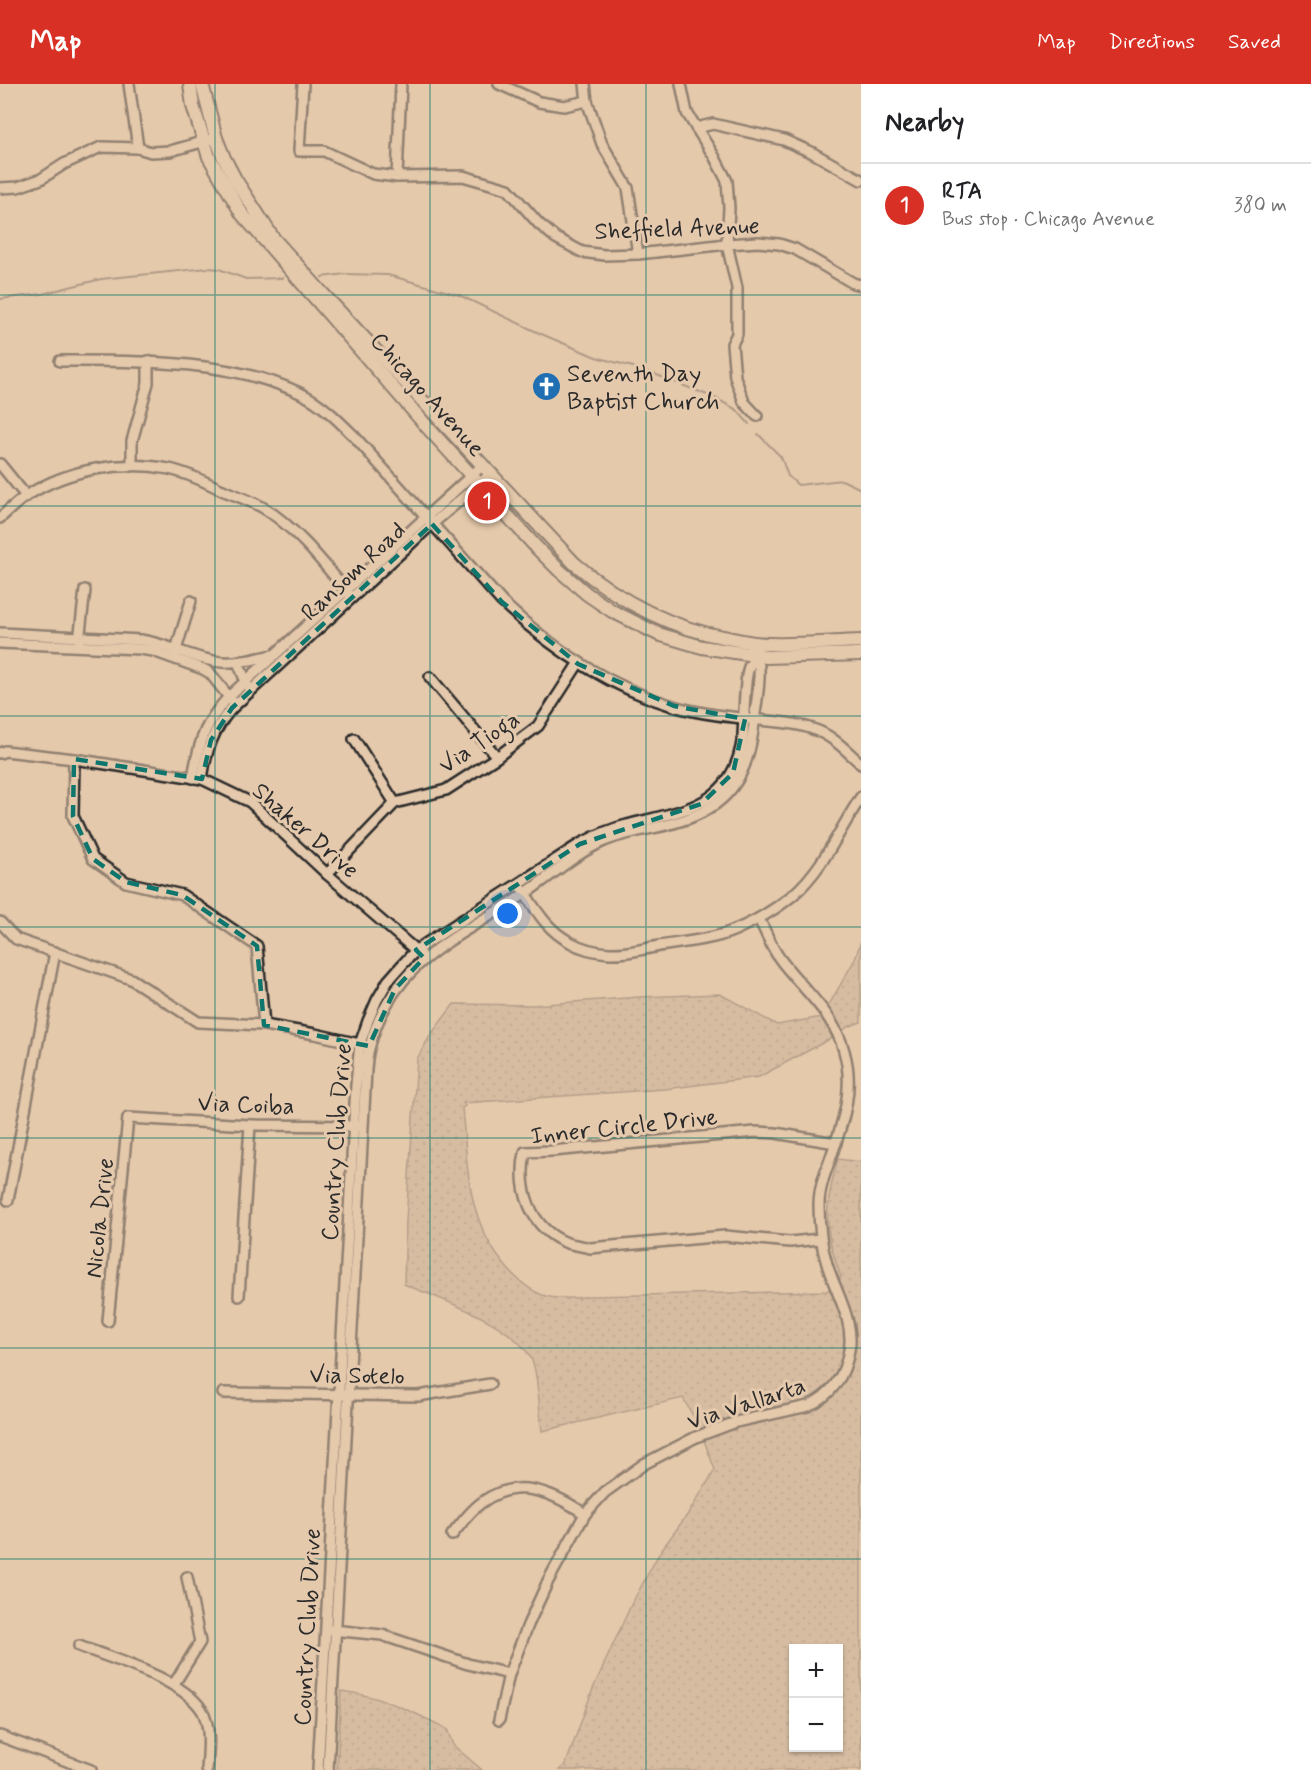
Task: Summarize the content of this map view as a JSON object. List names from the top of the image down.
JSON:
{
  "streets": {
    "main road": ["Chicago Avenue"],
    "street": [
      "Sheffield Avenue",
      "Ransom Road",
      "Via Tioga",
      "Shaker Drive",
      "Via Coiba",
      "Inner Circle Drive",
      "Country Club Drive",
      "Nicola Drive",
      "Via Sotelo",
      "Via Vallarta"
    ]
  },
  "crossings": [
    ["Chicago Avenue", "Ransom Road"],
    ["Chicago Avenue", "Country Club Drive"],
    ["Shaker Drive", "Country Club Drive"],
    ["Via Coiba", "Country Club Drive"],
    ["Via Coiba", "Nicola Drive"],
    ["Inner Circle Drive", "Via Vallarta"],
    ["Country Club Drive", "Via Sotelo"]
  ],
  "places": {
    "church": ["Seventh Day Baptist Church"]
  },
  "page": {
    "header": "Map",
    "nav": ["Map", "Directions", "Saved"],
    "heading": "Nearby",
    "list": [
      {
        "mark": "1",
        "name": "RTA",
        "note": "Bus stop · Chicago Avenue",
        "value": "380 m"
      }
    ],
    "pins": "1",
    "map_buttons": ["+", "−"]
  }
}
